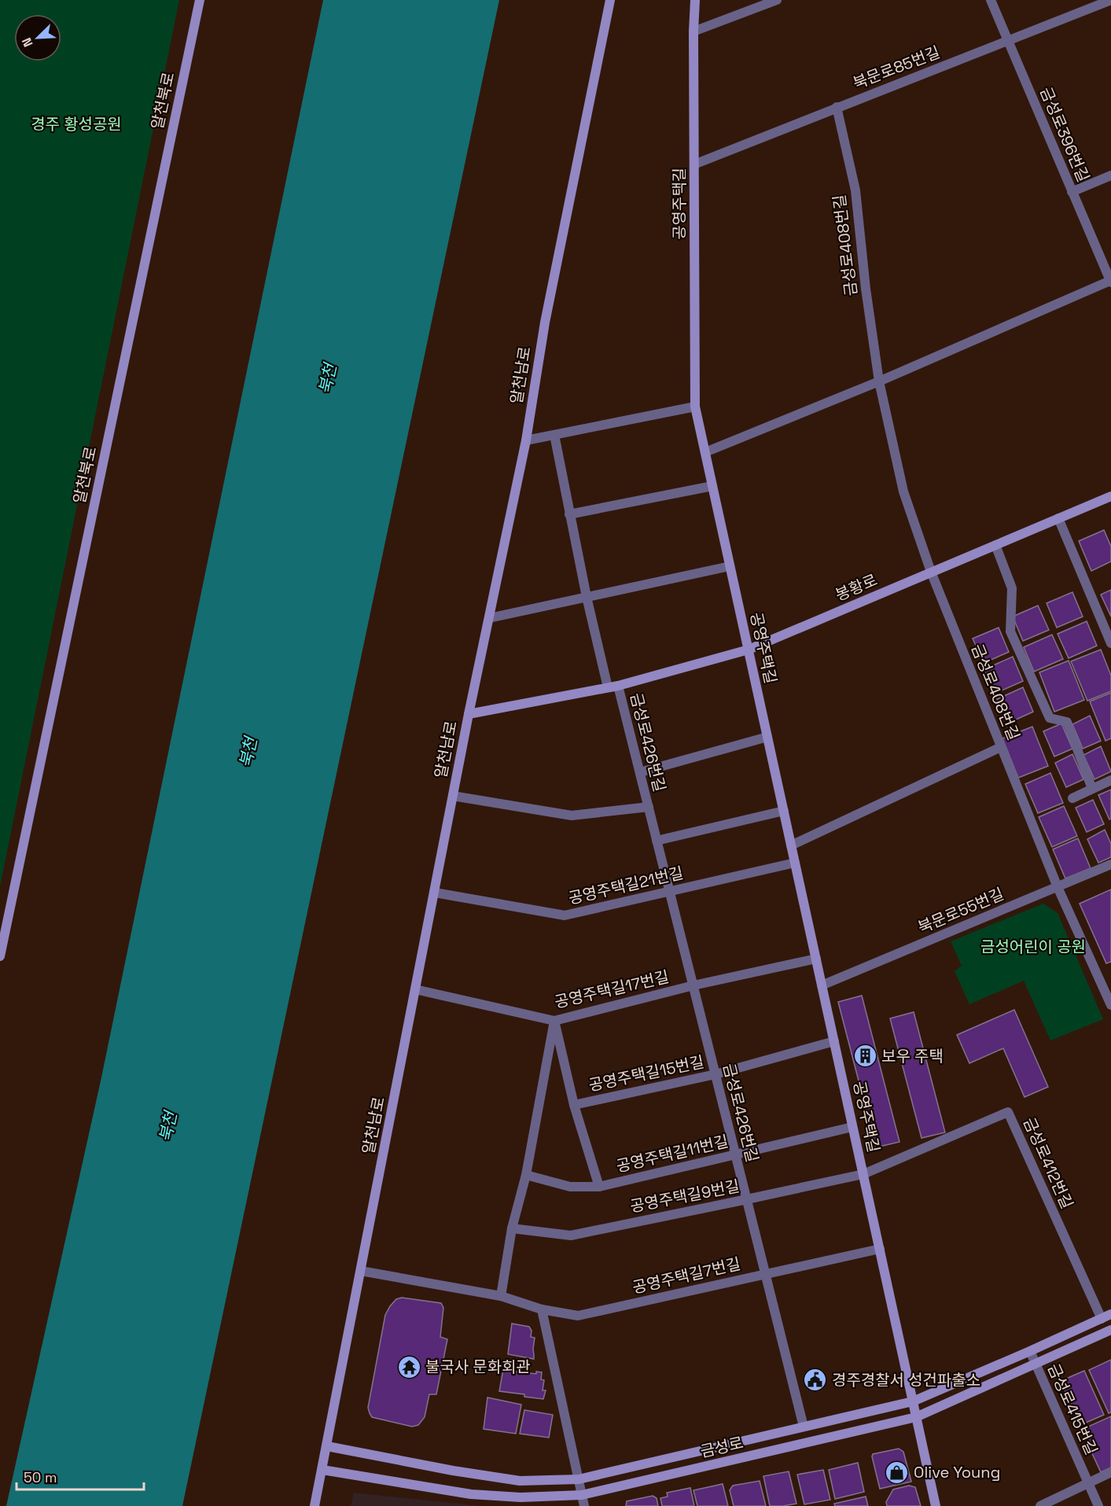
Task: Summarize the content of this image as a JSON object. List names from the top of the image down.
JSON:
{
  "streets": {
    "street": [
      "북문로85번길",
      "알천북로",
      "금성로396번길",
      "공영주택길",
      "금성로408번길",
      "알천남로",
      "봉황로",
      "금성로426번길",
      "공영주택길21번길",
      "북문로55번길",
      "공영주택길17번길",
      "공영주택길15번길",
      "공영주택길11번길",
      "금성로412번길",
      "공영주택길9번길",
      "공영주택길7번길",
      "금성로415번길",
      "금성로"
    ]
  },
  "crossings": [
    ["북문로85번길", "금성로396번길"],
    ["북문로85번길", "공영주택길"],
    ["북문로85번길", "금성로408번길"],
    ["금성로396번길", "금성로408번길"],
    ["공영주택길", "봉황로"],
    ["공영주택길", "공영주택길21번길"],
    ["공영주택길", "북문로55번길"],
    ["공영주택길", "공영주택길17번길"],
    ["공영주택길", "공영주택길15번길"],
    ["공영주택길", "공영주택길11번길"],
    ["공영주택길", "금성로412번길"],
    ["공영주택길", "공영주택길9번길"],
    ["공영주택길", "공영주택길7번길"],
    ["공영주택길", "금성로"],
    ["금성로408번길", "봉황로"],
    ["금성로408번길", "북문로55번길"],
    ["알천남로", "봉황로"],
    ["알천남로", "금성로426번길"],
    ["알천남로", "공영주택길21번길"],
    ["알천남로", "공영주택길17번길"],
    ["알천남로", "공영주택길7번길"],
    ["알천남로", "금성로"],
    ["봉황로", "금성로426번길"],
    ["금성로426번길", "공영주택길21번길"],
    ["금성로426번길", "공영주택길17번길"],
    ["금성로426번길", "공영주택길15번길"],
    ["금성로426번길", "공영주택길11번길"],
    ["금성로426번길", "공영주택길9번길"],
    ["금성로426번길", "공영주택길7번길"],
    ["금성로426번길", "금성로"],
    ["금성로412번길", "공영주택길9번길"],
    ["금성로412번길", "금성로"],
    ["금성로415번길", "금성로"]
  ],
  "water": ["북천"],
  "parks": ["경주 황성공원", "금성어린이 공원"],
  "places": {
    "building": ["보우 주택"],
    "temple": ["불국사 문화회관"],
    "public building": ["경주경찰서 성건파출소"],
    "shop": ["Olive Young"]
  },
  "scale_bar": "50 m",
  "north": "bottom left"
}
